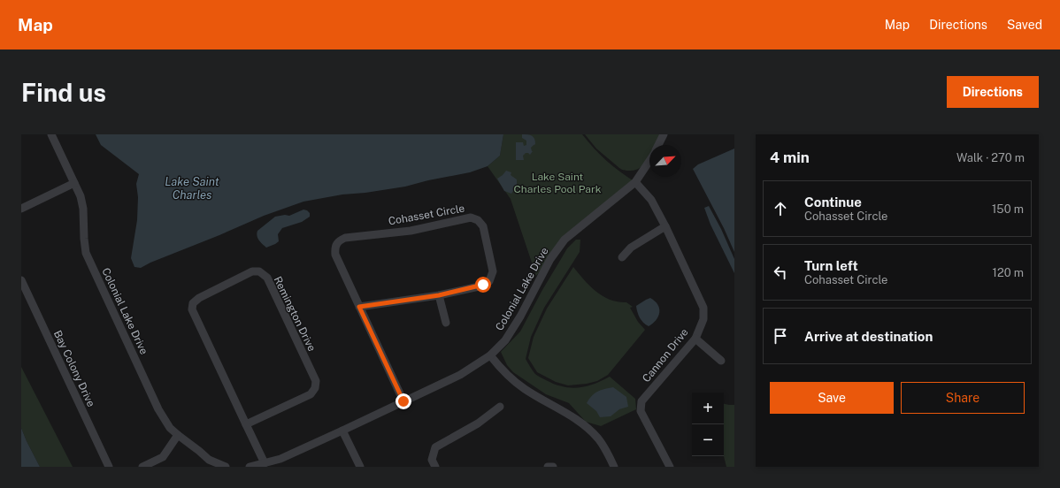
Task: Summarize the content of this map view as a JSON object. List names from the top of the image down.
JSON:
{
  "streets": {
    "street": [
      "Cohasset Circle",
      "Colonial Lake Drive",
      "Remington Drive",
      "Cannon Drive",
      "Bay Colony Drive"
    ]
  },
  "crossings": [
    ["Cohasset Circle", "Colonial Lake Drive"],
    ["Colonial Lake Drive", "Remington Drive"],
    ["Colonial Lake Drive", "Cannon Drive"]
  ],
  "water": ["Lake Saint Charles"],
  "parks": ["Lake Saint Charles Pool Park"],
  "north": "top right",
  "page": {
    "header": "Map",
    "nav": ["Map", "Directions", "Saved"],
    "buttons": [
      "Directions",
      ["Save", "Share"]
    ],
    "title": "Find us",
    "heading": ["4 min", "Walk · 270 m"],
    "list": [
      ["Continue", "Cohasset Circle", "150 m"],
      ["Turn left", "Cohasset Circle", "120 m"],
      "Arrive at destination"
    ],
    "map_buttons": ["+", "−"]
  }
}
